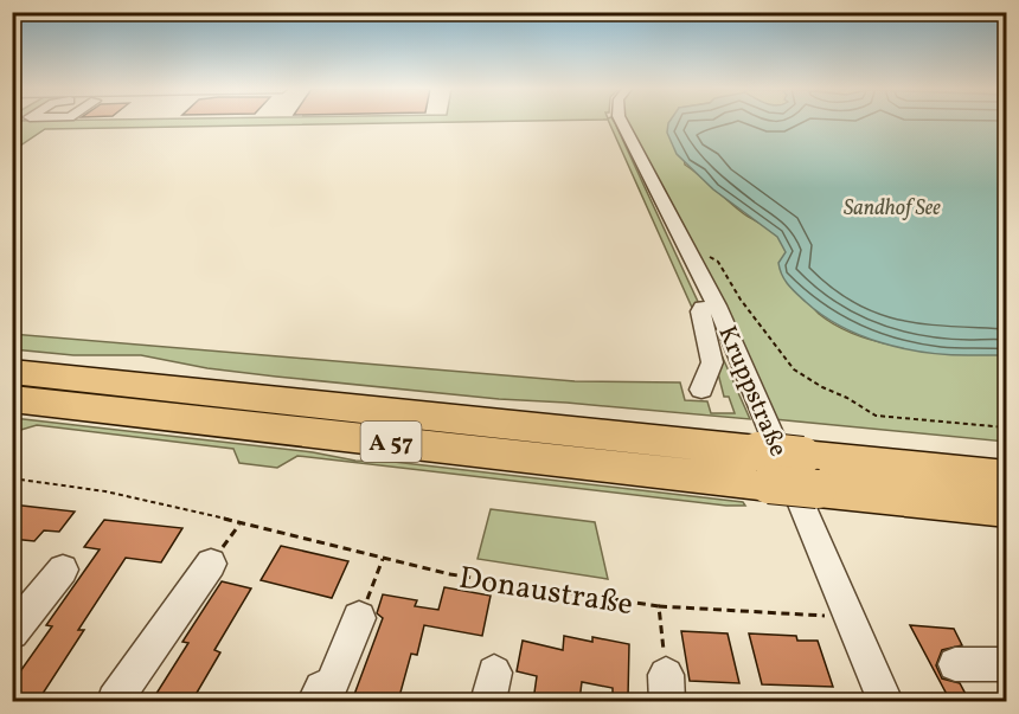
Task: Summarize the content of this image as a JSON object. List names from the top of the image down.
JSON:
{
  "streets": {
    "highway": ["A 57"],
    "street": ["Kruppstraße"],
    "path": ["Donaustraße"]
  },
  "water": ["Sandhof See"]
}
